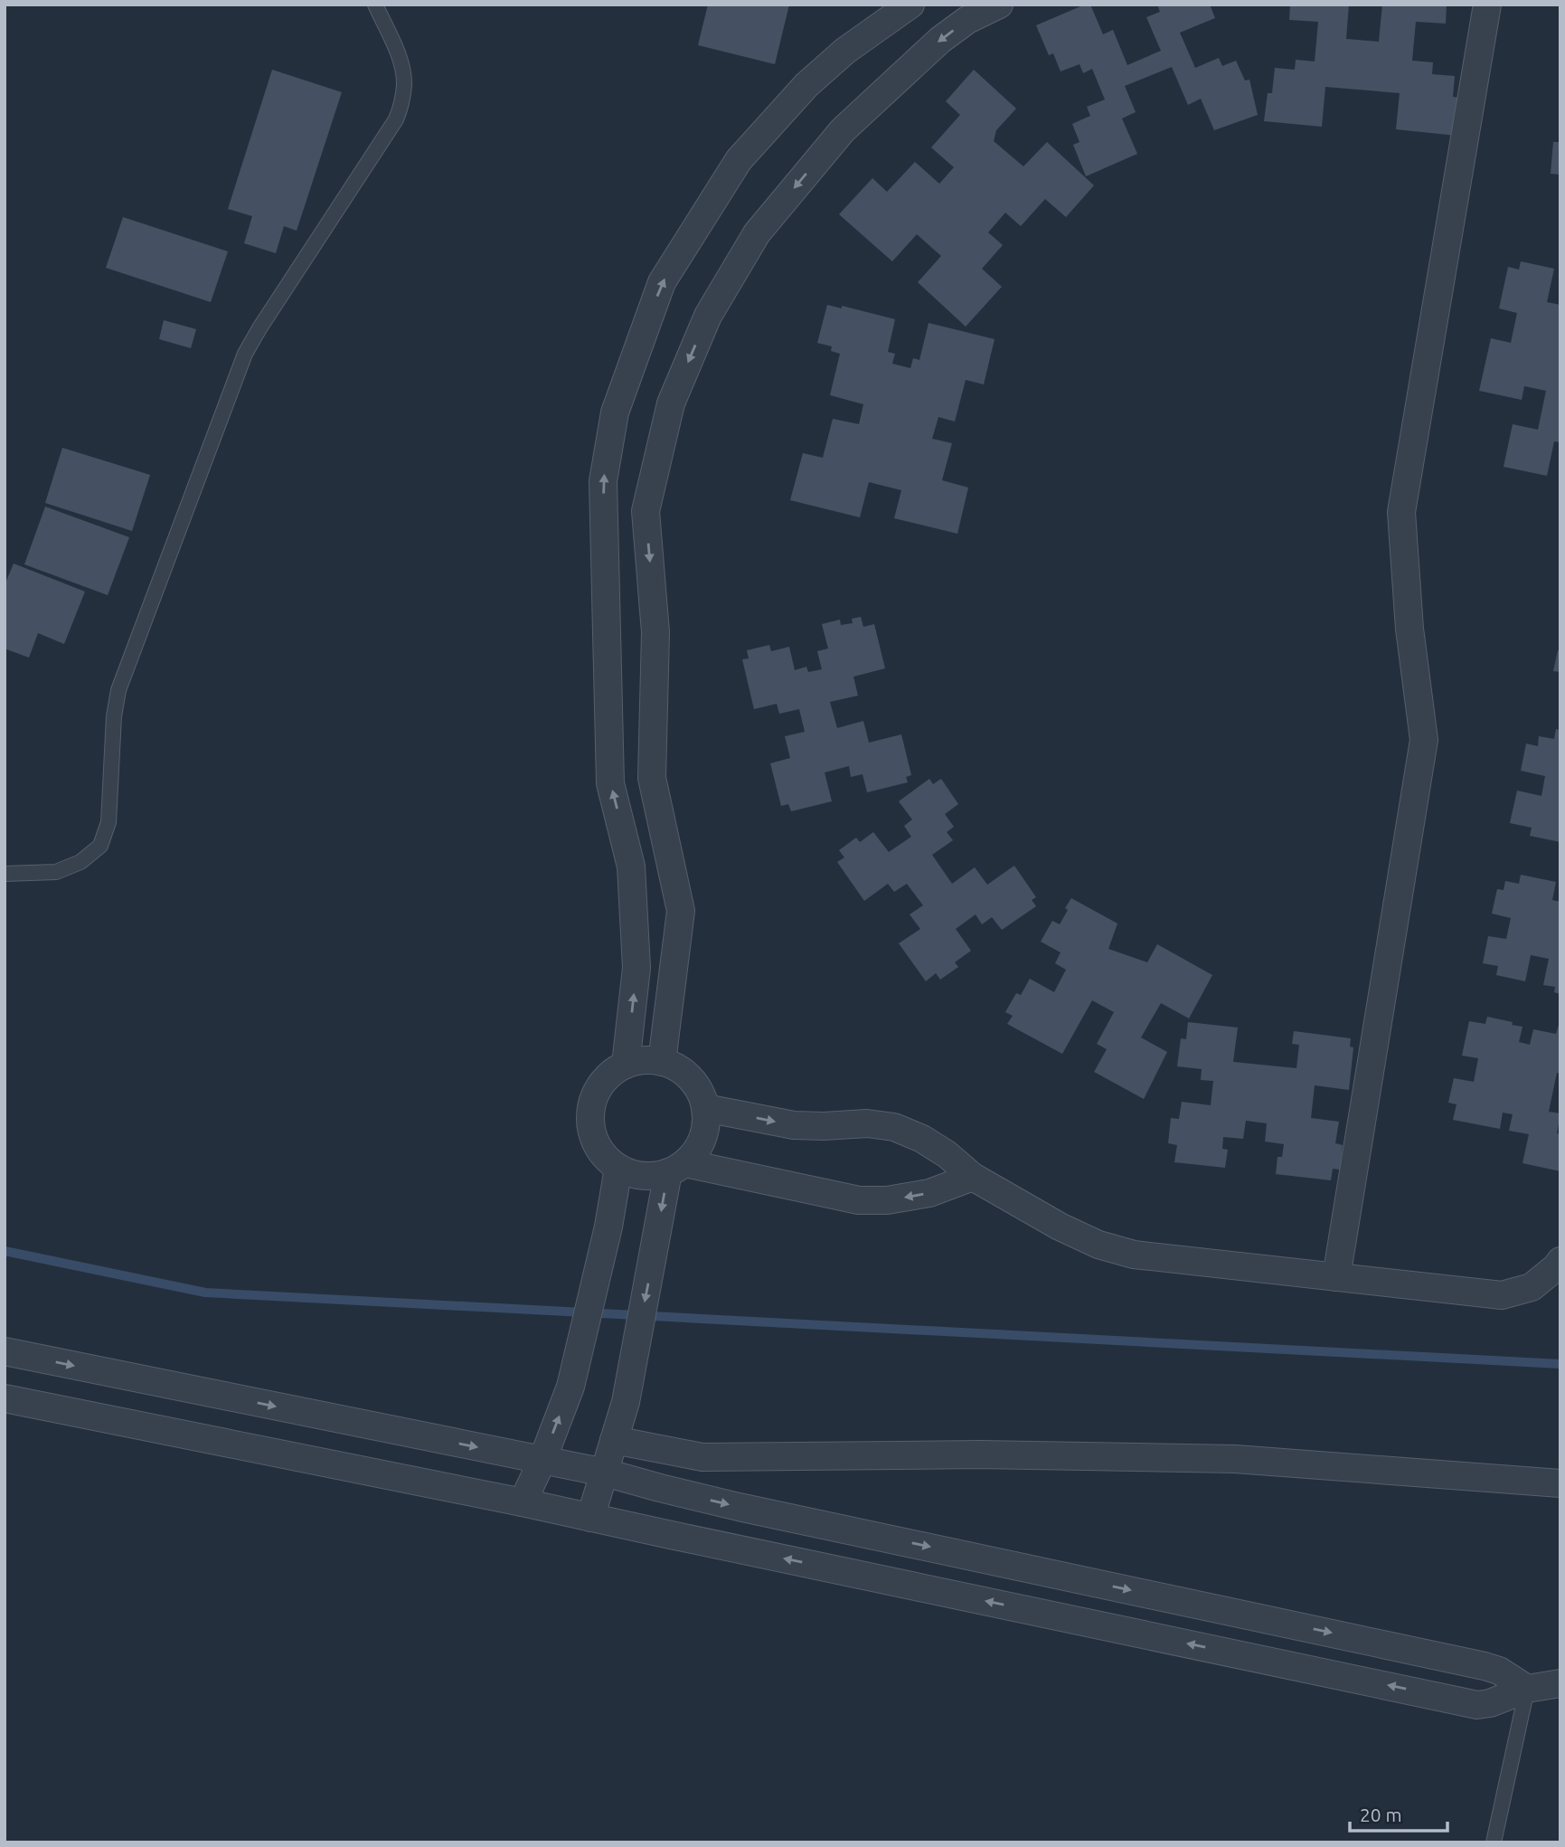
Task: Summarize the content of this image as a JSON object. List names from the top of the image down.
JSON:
{
  "scale_bar": "20 m"
}
